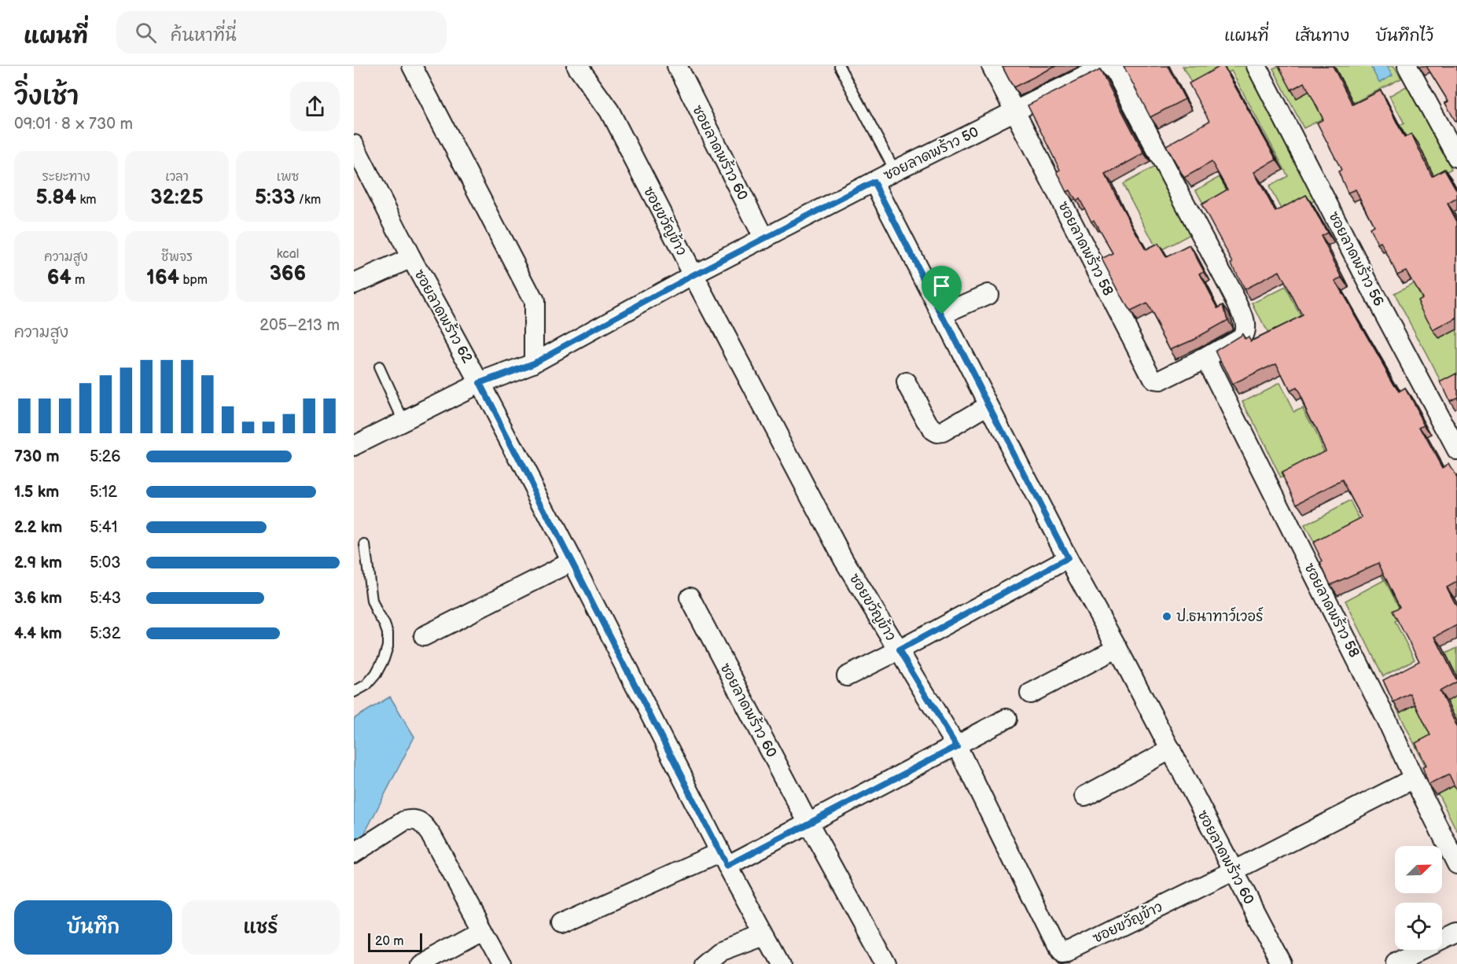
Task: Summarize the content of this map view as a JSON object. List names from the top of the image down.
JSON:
{
  "streets": {
    "street": [
      "ซอยลาดพร้าว 60",
      "ซอยลาดพร้าว 50",
      "ซอยขวัญข้าว",
      "ซอยลาดพร้าว 58",
      "ซอยลาดพร้าว 56",
      "ซอยลาดพร้าว 62"
    ]
  },
  "crossings": [
    ["ซอยลาดพร้าว 60", "ซอยลาดพร้าว 50"],
    ["ซอยลาดพร้าว 60", "ซอยขวัญข้าว"],
    ["ซอยลาดพร้าว 50", "ซอยขวัญข้าว"],
    ["ซอยลาดพร้าว 50", "ซอยลาดพร้าว 58"],
    ["ซอยลาดพร้าว 50", "ซอยลาดพร้าว 62"],
    ["ซอยขวัญข้าว", "ซอยลาดพร้าว 58"]
  ],
  "places": ["ป.ธนาทาว์เวอร์"],
  "scale_bar": "20 m",
  "north": "top right",
  "page": {
    "header": "แผนที่",
    "search": "ค้นหาที่นี่",
    "nav": ["แผนที่", "เส้นทาง", "บันทึกไว้"],
    "heading": ["วิ่งเช้า", "09:01 · 8 × 730 m"],
    "stats": [
      ["ระยะทาง", "5.84 km"],
      ["เวลา", "32:25"],
      ["เพซ", "5:33 /km"],
      ["ความสูง", "64 m"],
      ["ชีพจร", "164 bpm"],
      ["kcal", "366"]
    ],
    "chart": ["ความสูง", "205–213 m"],
    "list": [
      {
        "name": "730 m",
        "note": "5:26"
      },
      {
        "name": "1.5 km",
        "note": "5:12"
      },
      {
        "name": "2.2 km",
        "note": "5:41"
      },
      {
        "name": "2.9 km",
        "note": "5:03"
      },
      {
        "name": "3.6 km",
        "note": "5:43"
      },
      {
        "name": "4.4 km",
        "note": "5:32"
      }
    ],
    "buttons": ["บันทึก", "แชร์"],
    "scale": "20 m"
  }
}
